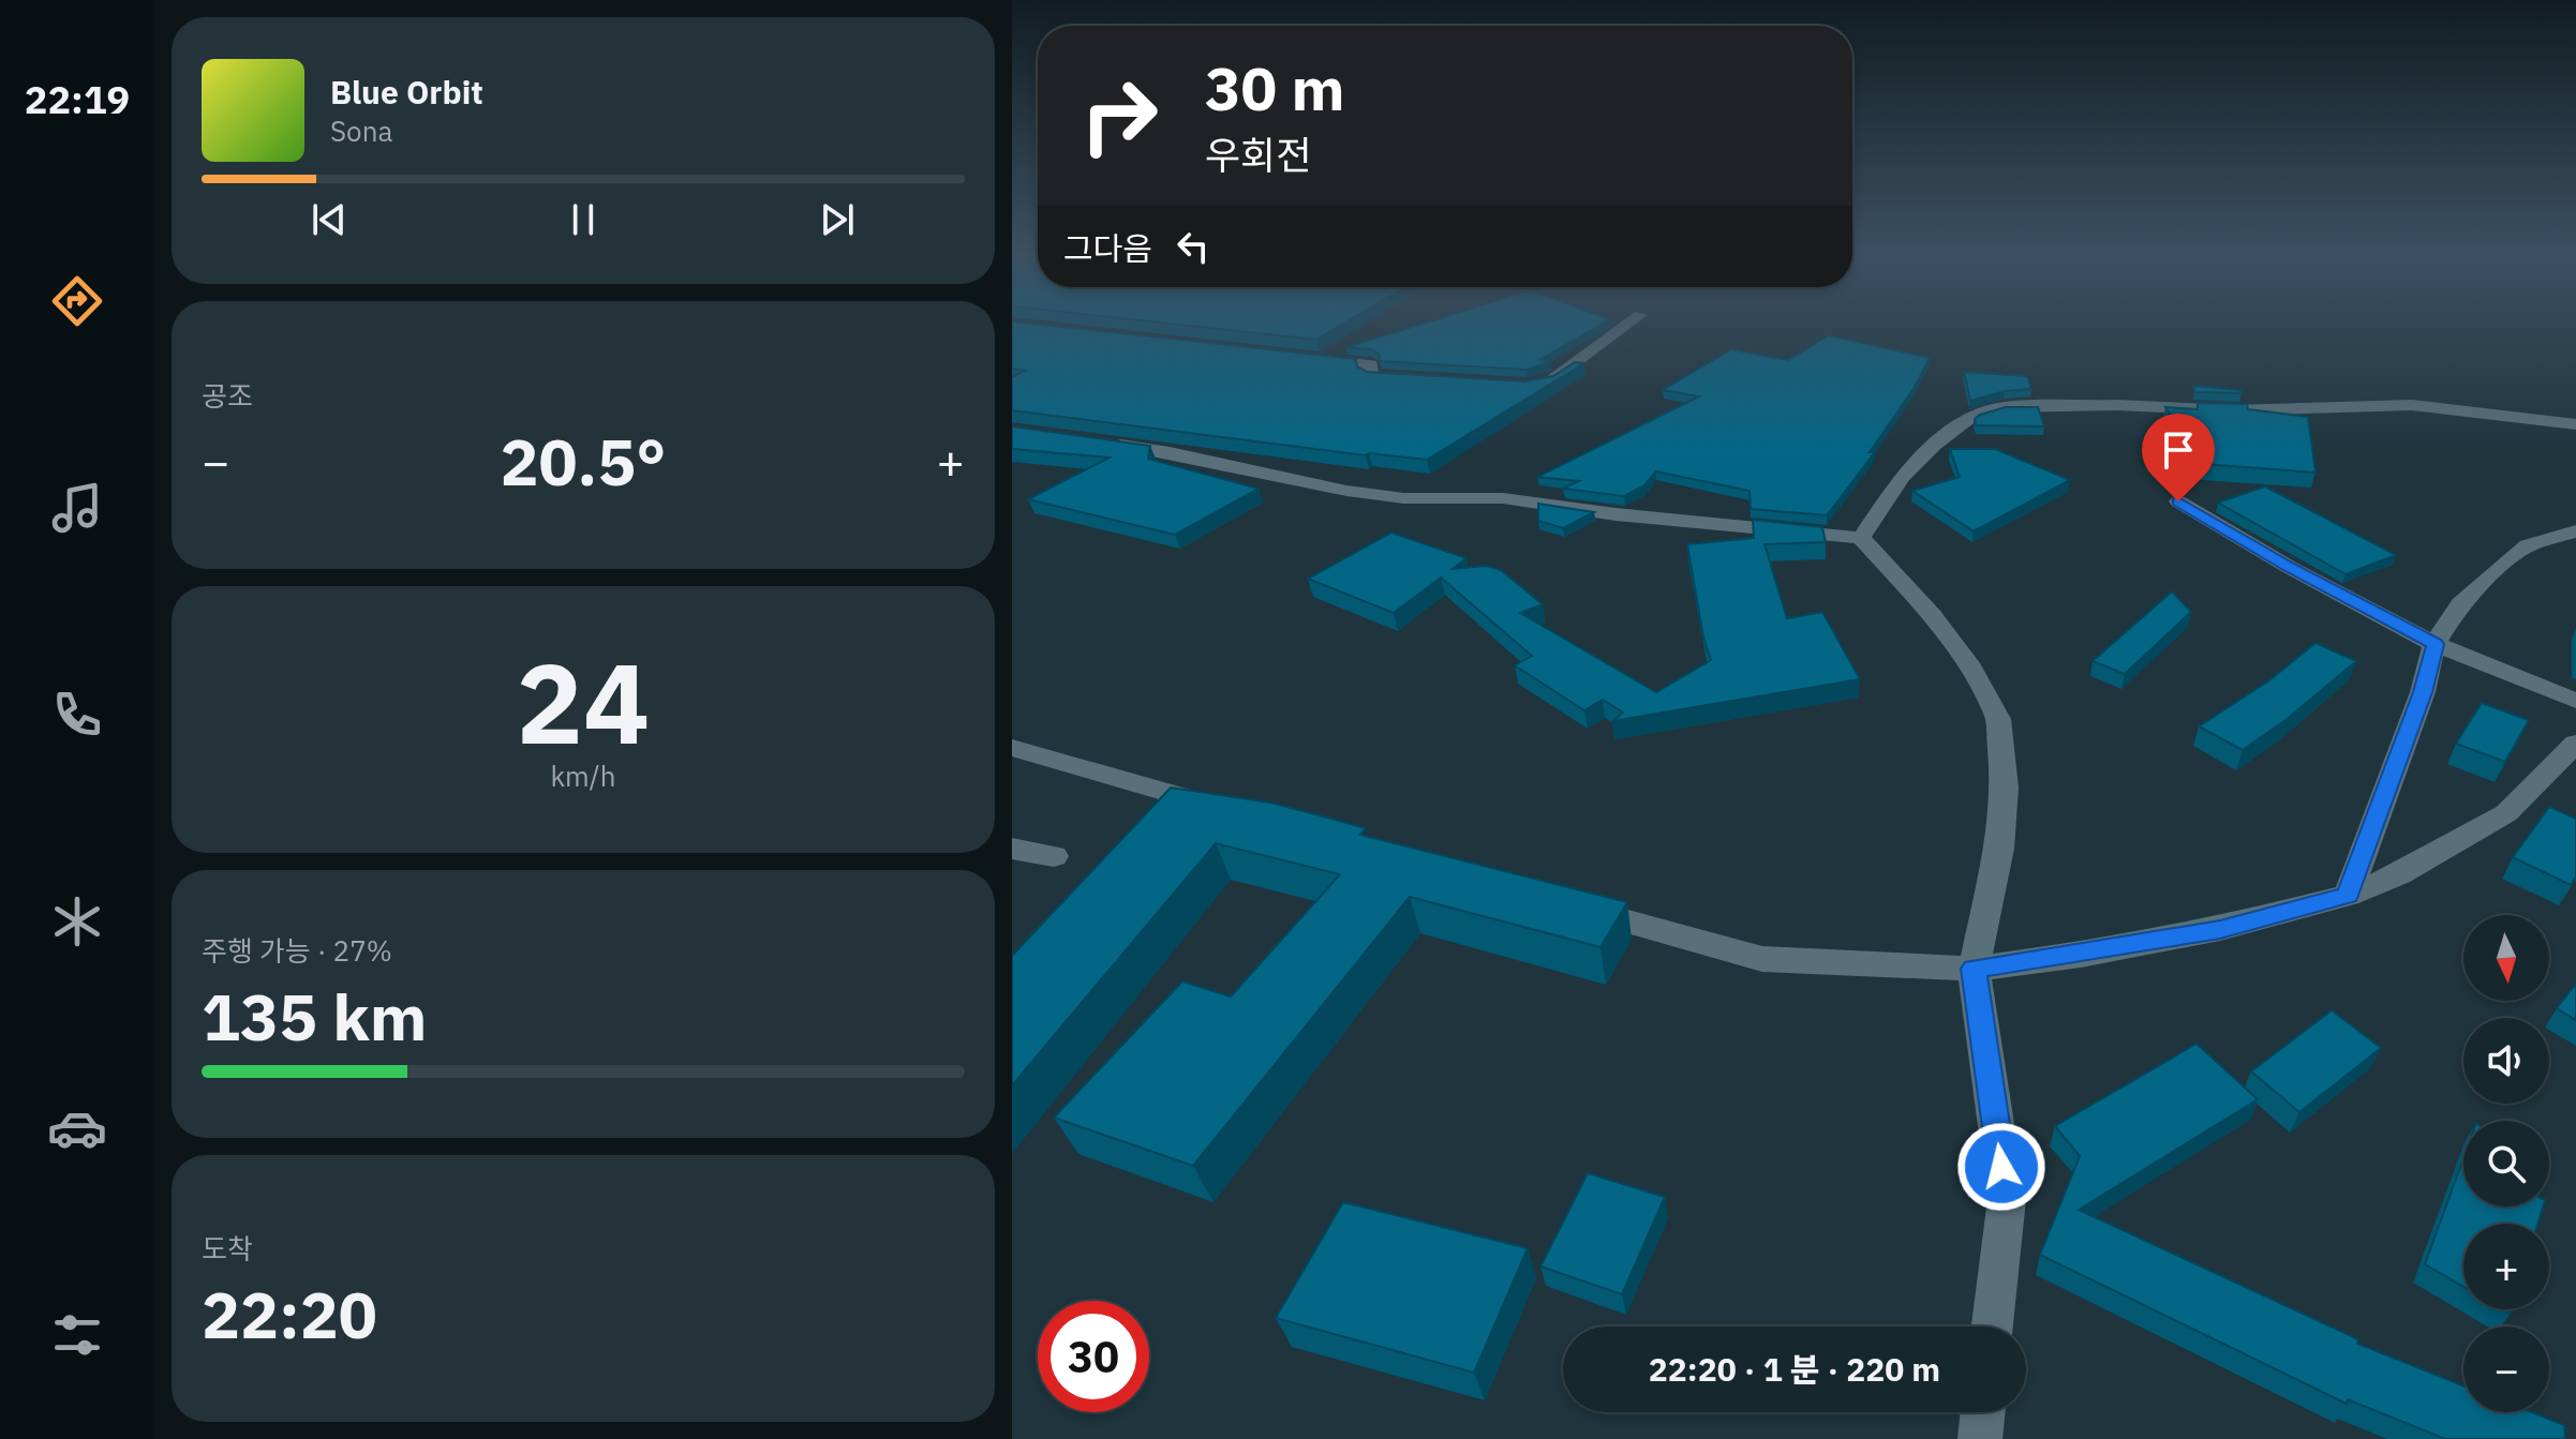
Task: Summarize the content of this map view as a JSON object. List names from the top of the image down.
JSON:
{
  "north": "bottom",
  "page": {
    "tabs": "22:19",
    "turn": ["30 m", "우회전"],
    "song": ["Blue Orbit", "Sona"],
    "then": "그다음",
    "tile": [
      "공조",
      ["24", "km/h"],
      ["주행 가능 · 27%", "135 km"],
      ["도착", "22:20"]
    ],
    "heat": ["−", "20.5°", "+"],
    "map_buttons": ["+", "−"],
    "limit": "30",
    "trip": "22:20 · 1 분 · 220 m"
  }
}
